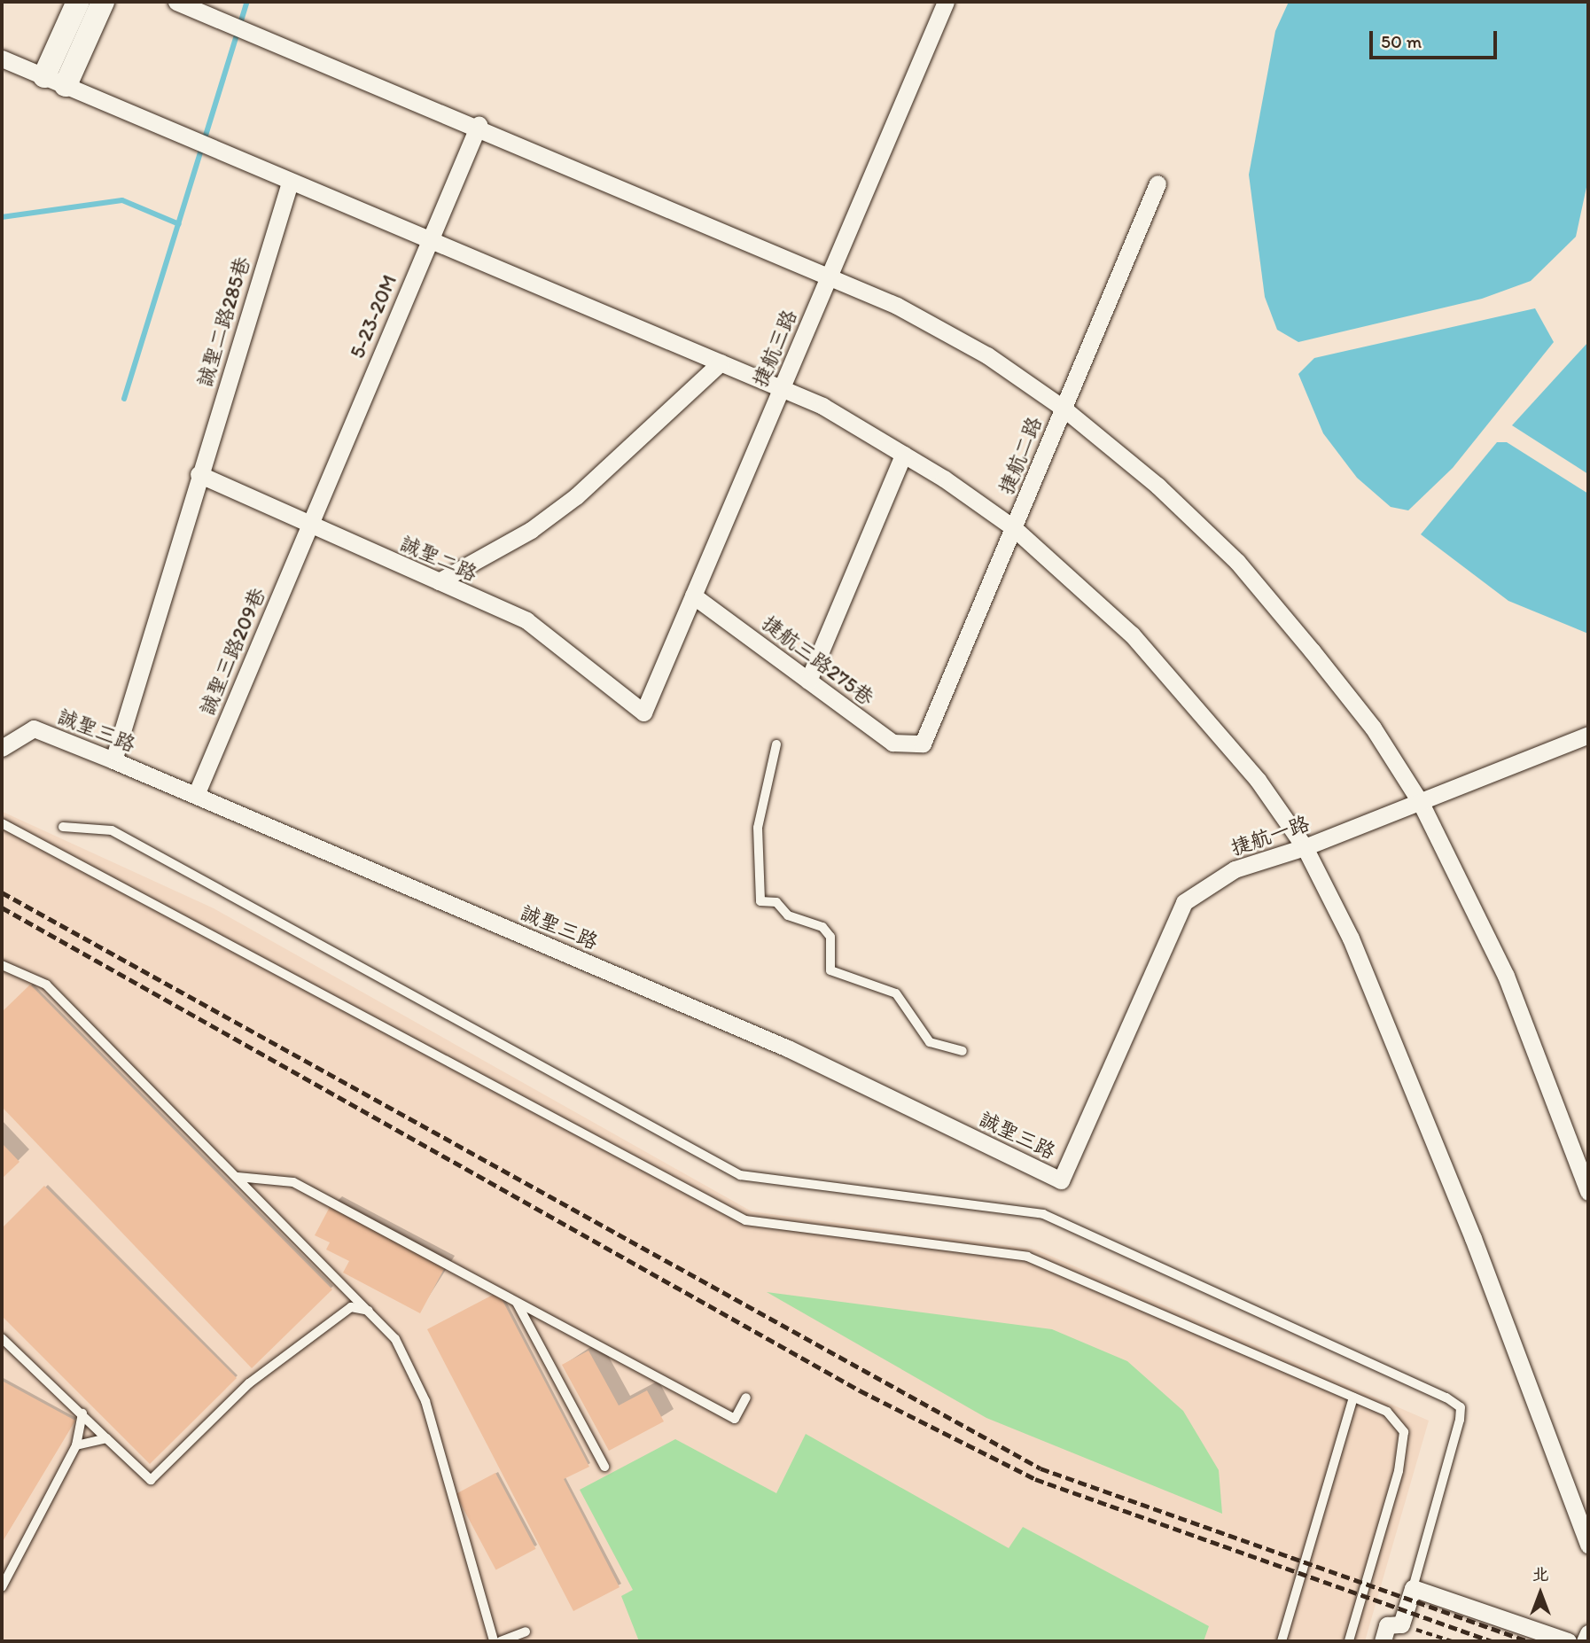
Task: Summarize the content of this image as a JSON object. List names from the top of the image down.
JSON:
{
  "streets": {
    "street": [
      "5-23-20M",
      "誠聖二路285巷",
      "捷航三路",
      "捷航二路",
      "誠聖二路",
      "誠聖三路209巷",
      "捷航三路275巷",
      "誠聖三路",
      "捷航一路"
    ]
  },
  "crossings": [
    ["5-23-20M", "誠聖二路"],
    ["5-23-20M", "誠聖三路209巷"],
    ["誠聖二路285巷", "誠聖二路"],
    ["誠聖二路285巷", "誠聖三路"],
    ["捷航三路", "誠聖二路"],
    ["捷航三路", "捷航三路275巷"],
    ["捷航二路", "捷航三路275巷"],
    ["誠聖二路", "誠聖三路209巷"],
    ["誠聖三路209巷", "誠聖三路"],
    ["誠聖三路", "捷航一路"]
  ],
  "scale_bar": "50 m",
  "north": "top"
}
